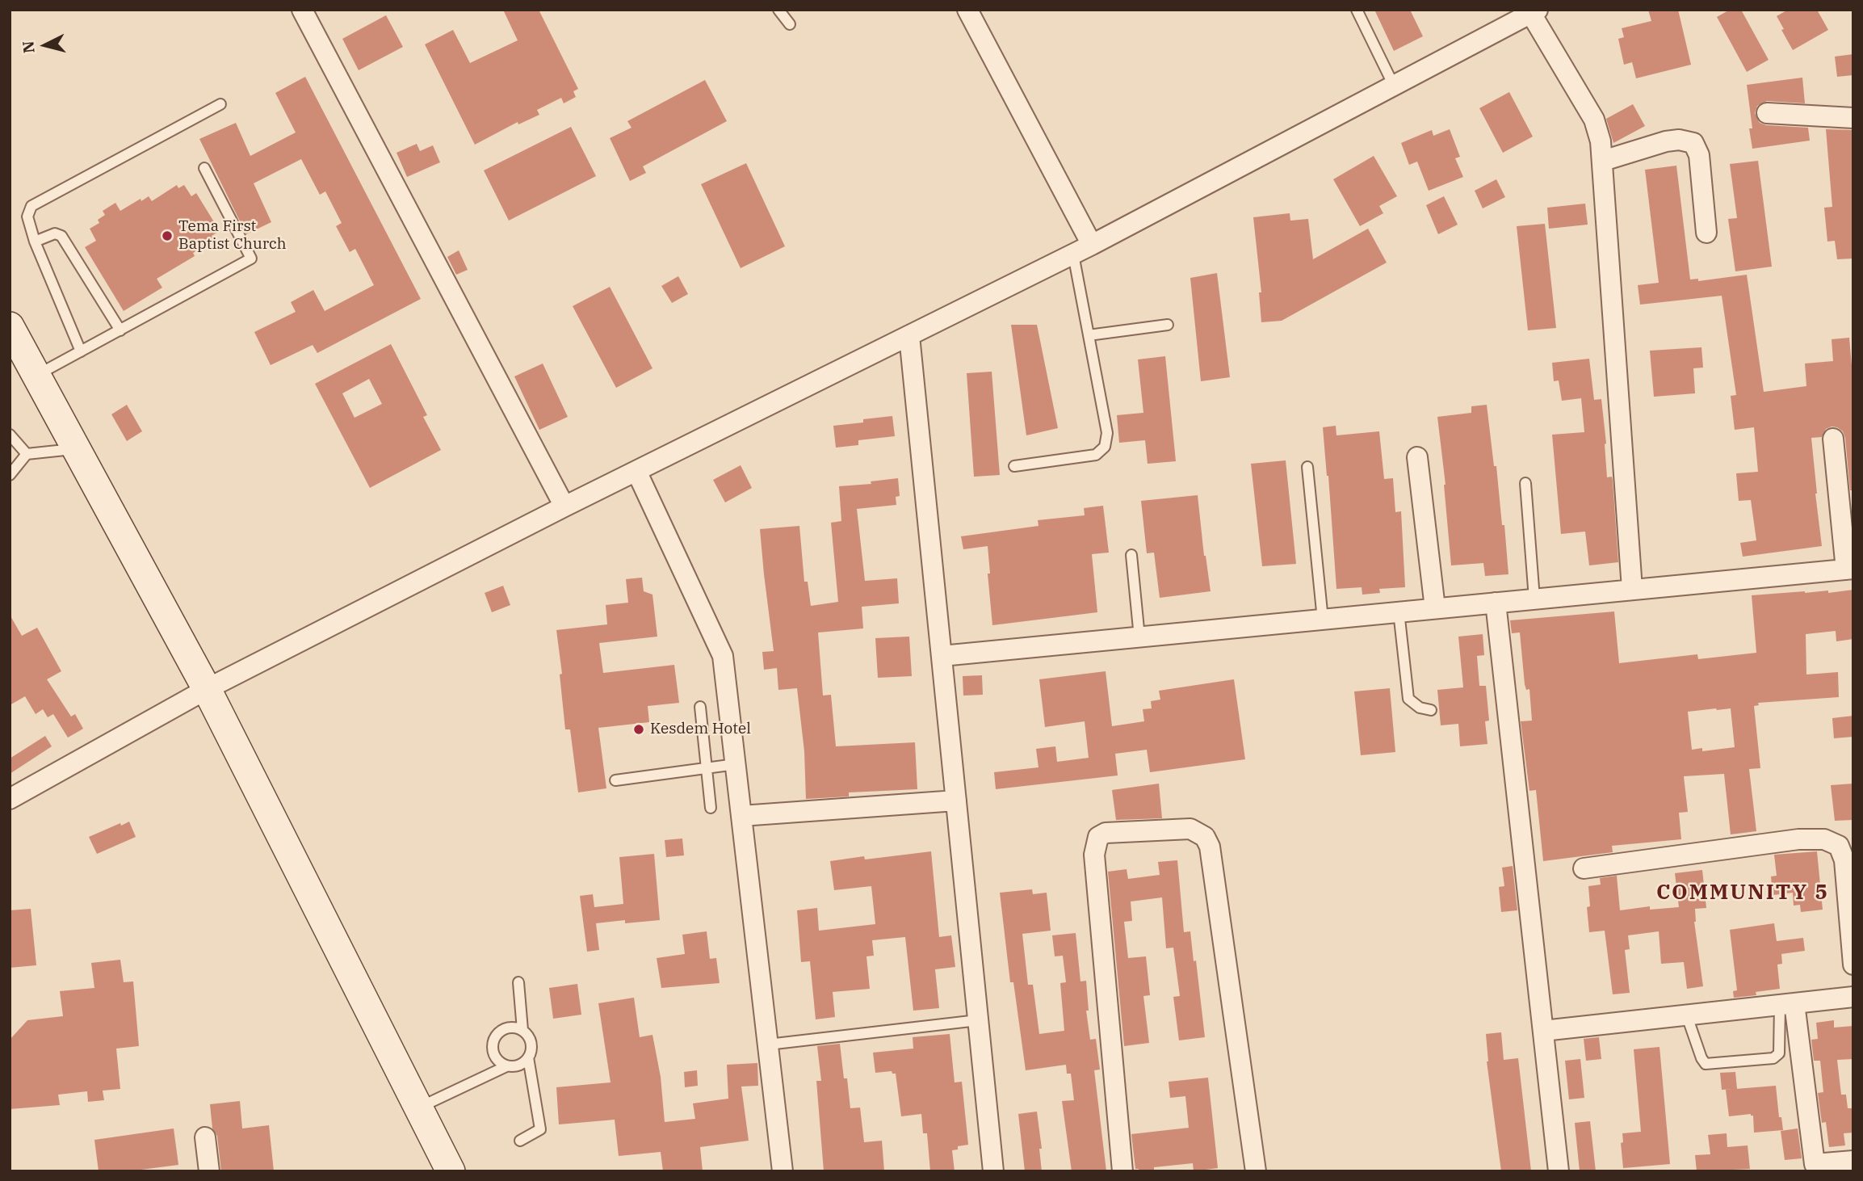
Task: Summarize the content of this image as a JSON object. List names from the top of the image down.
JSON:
{
  "districts": ["COMMUNITY 5"],
  "places": ["Tema First Baptist Church", "Kesdem Hotel"],
  "north": "left"
}
